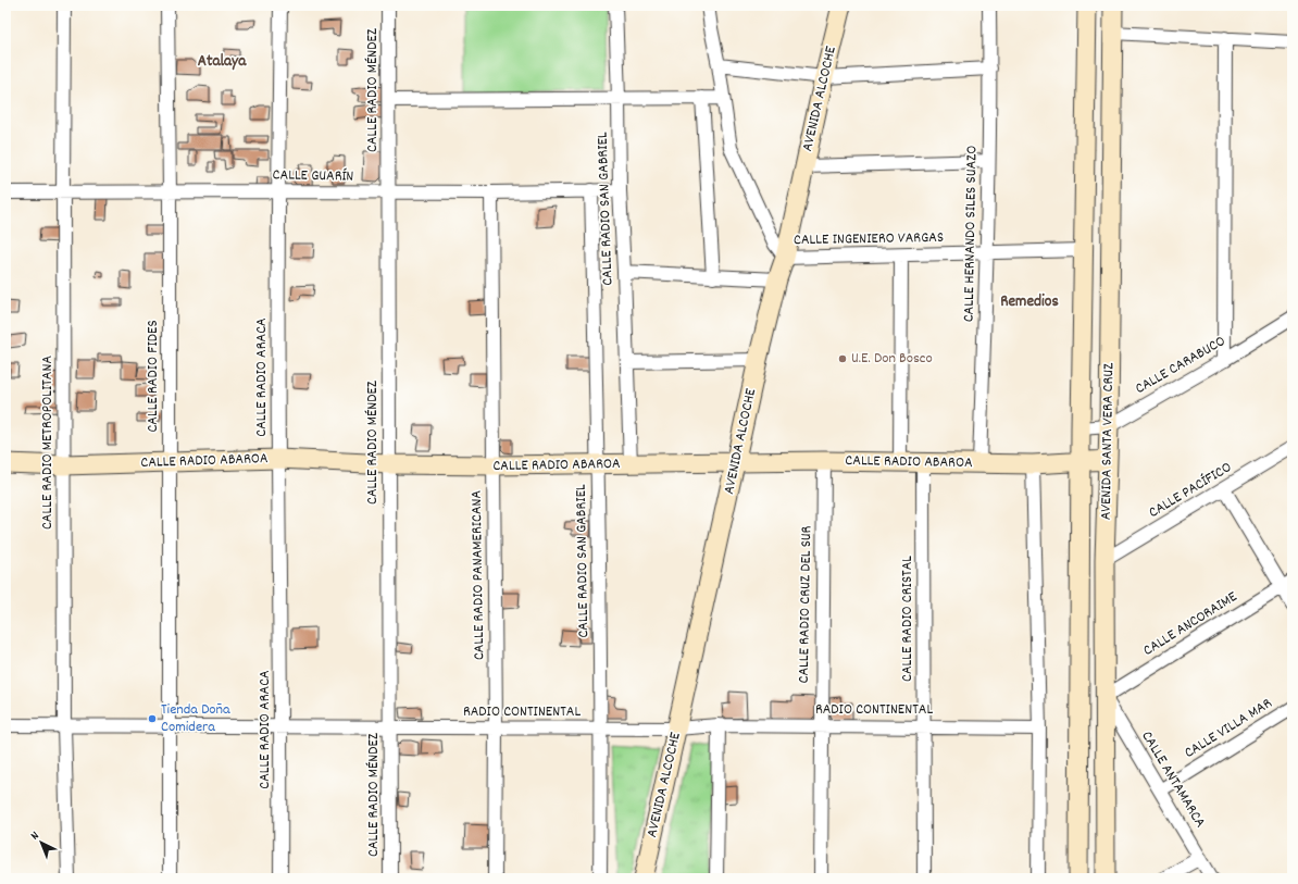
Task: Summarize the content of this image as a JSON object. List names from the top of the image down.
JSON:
{
  "streets": {
    "street": [
      "CALLE RADIO MÉNDEZ",
      "AVENIDA ALCOCHE",
      "CALLE GUARÍN",
      "CALLE RADIO SAN GABRIEL",
      "CALLE HERNANDO SILES SUAZO",
      "CALLE INGENIERO VARGAS",
      "CALLE CARABUCO",
      "CALLE RADIO FIDES",
      "CALLE RADIO ARACA",
      "AVENIDA SANTA VERA CRUZ",
      "CALLE RADIO METROPOLITANA",
      "CALLE RADIO ABAROA",
      "CALLE PACÍFICO",
      "CALLE RADIO PANAMERICANA",
      "CALLE RADIO CRUZ DEL SUR",
      "CALLE RADIO CRISTAL",
      "CALLE ANCORAIME",
      "RADIO CONTINENTAL",
      "CALLE VILLA MAR",
      "CALLE ANTAMARCA"
    ]
  },
  "crossings": [
    ["CALLE RADIO MÉNDEZ", "CALLE GUARÍN"],
    ["CALLE RADIO MÉNDEZ", "CALLE RADIO ABAROA"],
    ["CALLE RADIO MÉNDEZ", "RADIO CONTINENTAL"],
    ["AVENIDA ALCOCHE", "CALLE INGENIERO VARGAS"],
    ["AVENIDA ALCOCHE", "CALLE RADIO ABAROA"],
    ["AVENIDA ALCOCHE", "RADIO CONTINENTAL"],
    ["CALLE GUARÍN", "CALLE RADIO SAN GABRIEL"],
    ["CALLE GUARÍN", "CALLE RADIO FIDES"],
    ["CALLE GUARÍN", "CALLE RADIO ARACA"],
    ["CALLE GUARÍN", "CALLE RADIO METROPOLITANA"],
    ["CALLE GUARÍN", "CALLE RADIO PANAMERICANA"],
    ["CALLE RADIO SAN GABRIEL", "CALLE RADIO ABAROA"],
    ["CALLE RADIO SAN GABRIEL", "RADIO CONTINENTAL"],
    ["CALLE HERNANDO SILES SUAZO", "CALLE INGENIERO VARGAS"],
    ["CALLE HERNANDO SILES SUAZO", "CALLE RADIO ABAROA"],
    ["CALLE INGENIERO VARGAS", "AVENIDA SANTA VERA CRUZ"],
    ["CALLE CARABUCO", "AVENIDA SANTA VERA CRUZ"],
    ["CALLE RADIO FIDES", "CALLE RADIO ABAROA"],
    ["CALLE RADIO FIDES", "RADIO CONTINENTAL"],
    ["CALLE RADIO ARACA", "CALLE RADIO ABAROA"],
    ["CALLE RADIO ARACA", "RADIO CONTINENTAL"],
    ["AVENIDA SANTA VERA CRUZ", "CALLE RADIO ABAROA"],
    ["AVENIDA SANTA VERA CRUZ", "CALLE PACÍFICO"],
    ["AVENIDA SANTA VERA CRUZ", "CALLE ANCORAIME"],
    ["AVENIDA SANTA VERA CRUZ", "CALLE ANTAMARCA"],
    ["CALLE RADIO METROPOLITANA", "CALLE RADIO ABAROA"],
    ["CALLE RADIO METROPOLITANA", "RADIO CONTINENTAL"],
    ["CALLE RADIO ABAROA", "CALLE RADIO PANAMERICANA"],
    ["CALLE RADIO ABAROA", "CALLE RADIO CRUZ DEL SUR"],
    ["CALLE RADIO ABAROA", "CALLE RADIO CRISTAL"],
    ["CALLE RADIO PANAMERICANA", "RADIO CONTINENTAL"],
    ["CALLE RADIO CRUZ DEL SUR", "RADIO CONTINENTAL"],
    ["CALLE RADIO CRISTAL", "RADIO CONTINENTAL"],
    ["CALLE ANCORAIME", "CALLE ANTAMARCA"],
    ["CALLE VILLA MAR", "CALLE ANTAMARCA"]
  ],
  "districts": ["Atalaya", "Remedios"],
  "places": ["U.E. Don Bosco", "Tienda Doña Comidera"],
  "north": "top left"
}
